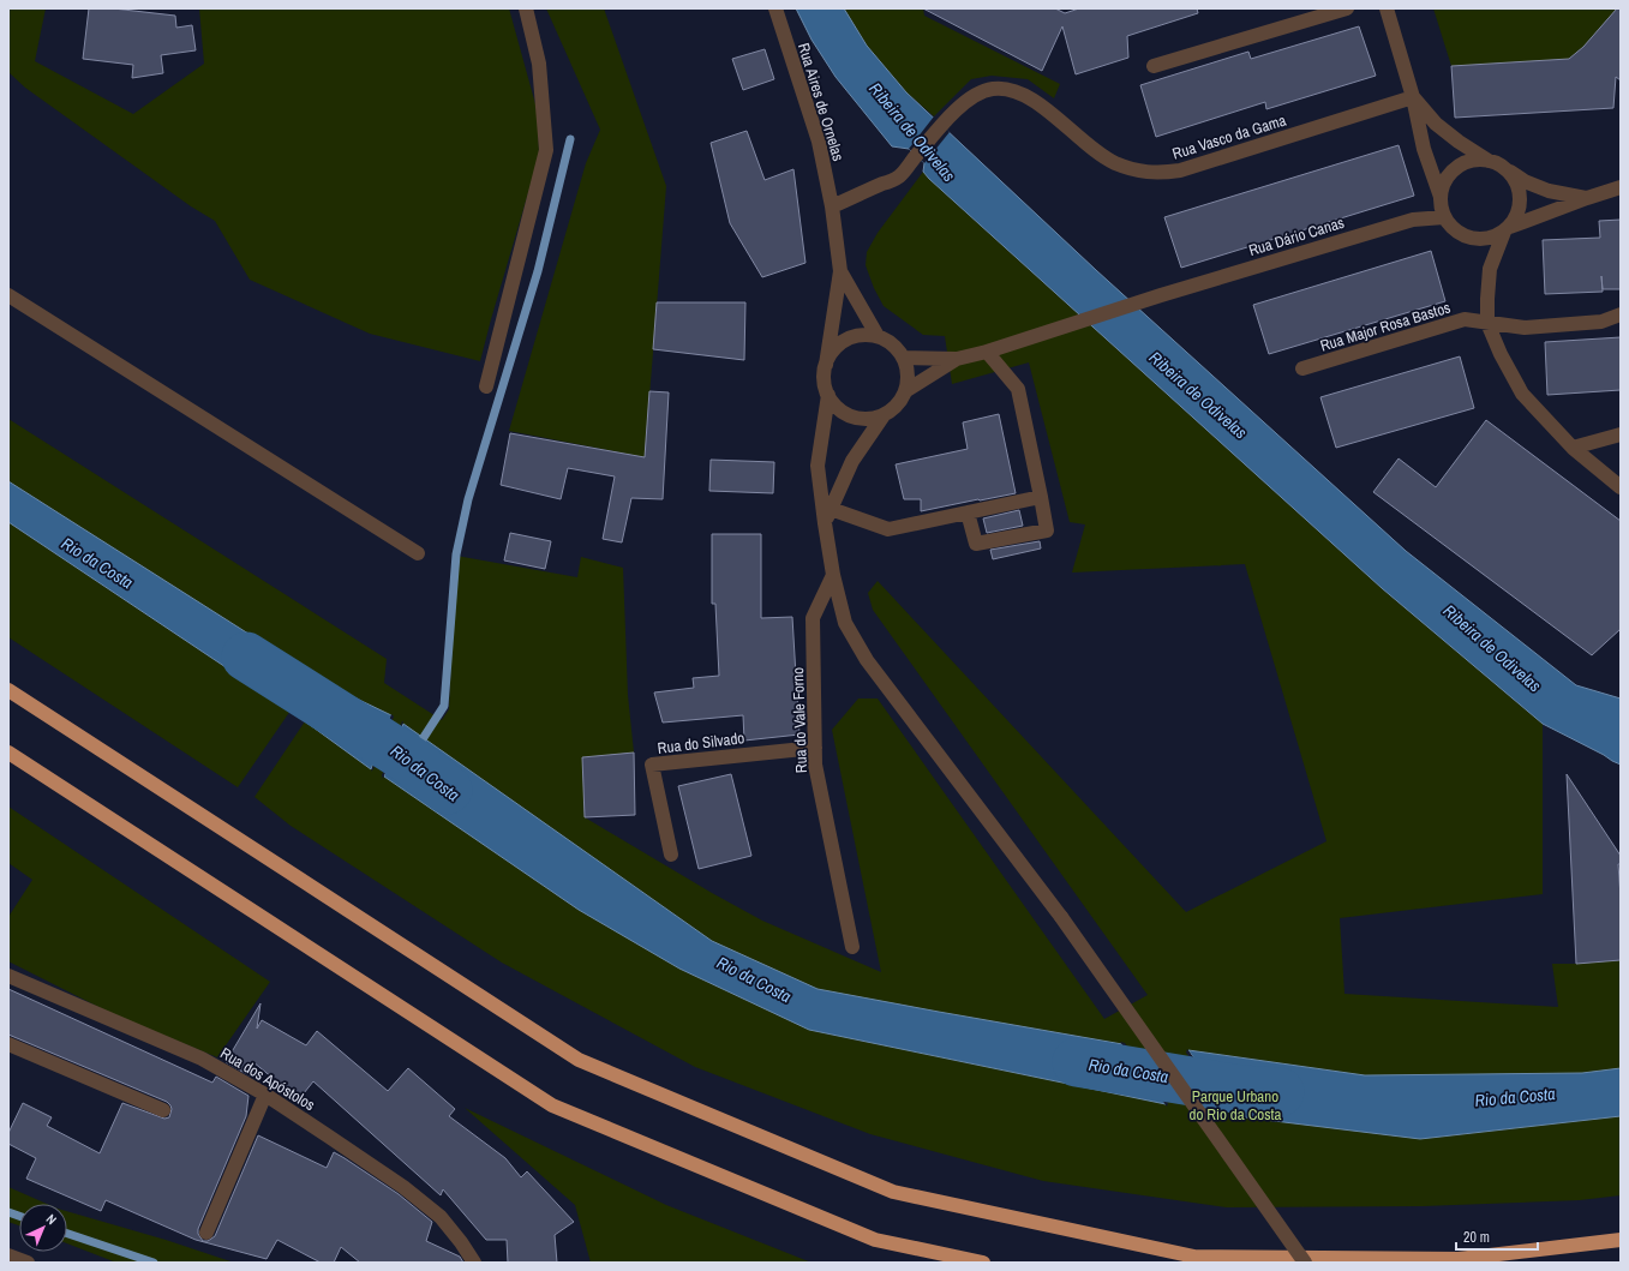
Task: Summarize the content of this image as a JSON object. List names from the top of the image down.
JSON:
{
  "streets": {
    "street": [
      "Rua Aires de Ornelas",
      "Rua Vasco da Gama",
      "Rua Dário Canas",
      "Rua Major Rosa Bastos",
      "Rua do Vale Forno",
      "Rua do Silvado",
      "Rua dos Apóstolos"
    ]
  },
  "crossings": [
    ["Rua Aires de Ornelas", "Rua Vasco da Gama"],
    ["Rua do Vale Forno", "Rua do Silvado"]
  ],
  "water": ["Ribeira de Odivelas", "Rio da Costa"],
  "parks": ["Parque Urbano do Rio da Costa"],
  "scale_bar": "20 m",
  "north": "top right"
}
